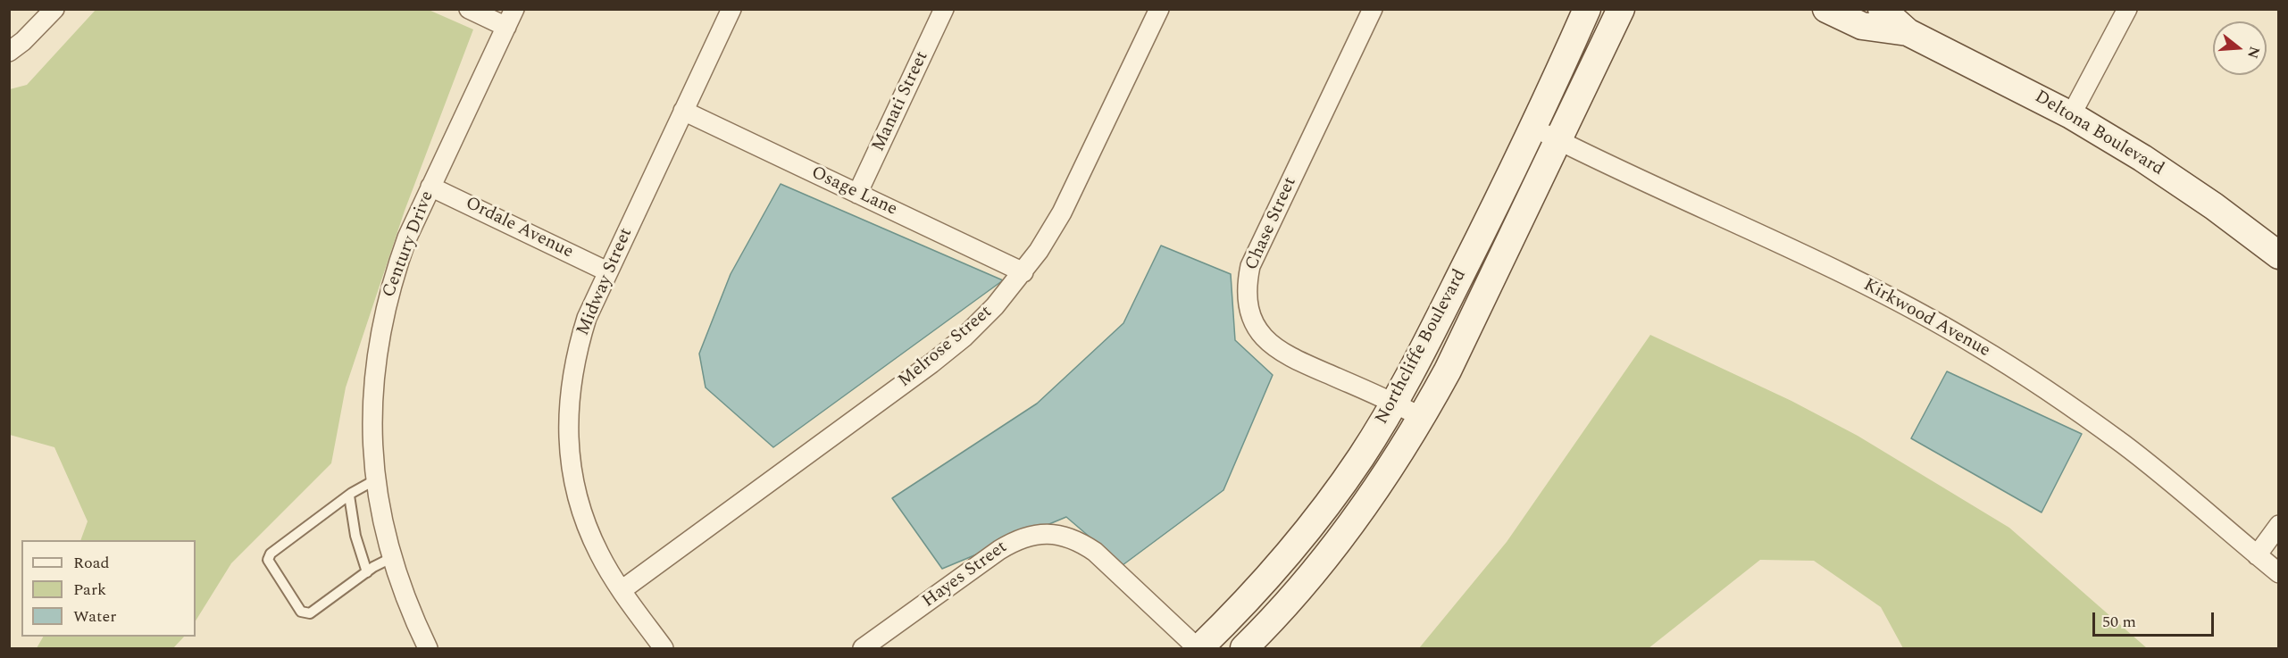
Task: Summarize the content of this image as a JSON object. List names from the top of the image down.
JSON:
{
  "streets": {
    "main road": ["Deltona Boulevard", "Northcliffe Boulevard"],
    "street": [
      "Manati Street",
      "Osage Lane",
      "Chase Street",
      "Ordale Avenue",
      "Century Drive",
      "Midway Street",
      "Kirkwood Avenue",
      "Melrose Street",
      "Hayes Street"
    ]
  },
  "crossings": [
    ["Manati Street", "Osage Lane"],
    ["Osage Lane", "Midway Street"],
    ["Osage Lane", "Melrose Street"],
    ["Chase Street", "Northcliffe Boulevard"],
    ["Ordale Avenue", "Century Drive"],
    ["Ordale Avenue", "Midway Street"],
    ["Midway Street", "Melrose Street"],
    ["Kirkwood Avenue", "Northcliffe Boulevard"],
    ["Northcliffe Boulevard", "Hayes Street"]
  ],
  "legend": ["Road", "Park", "Water"],
  "scale_bar": "50 m",
  "north": "right"
}
